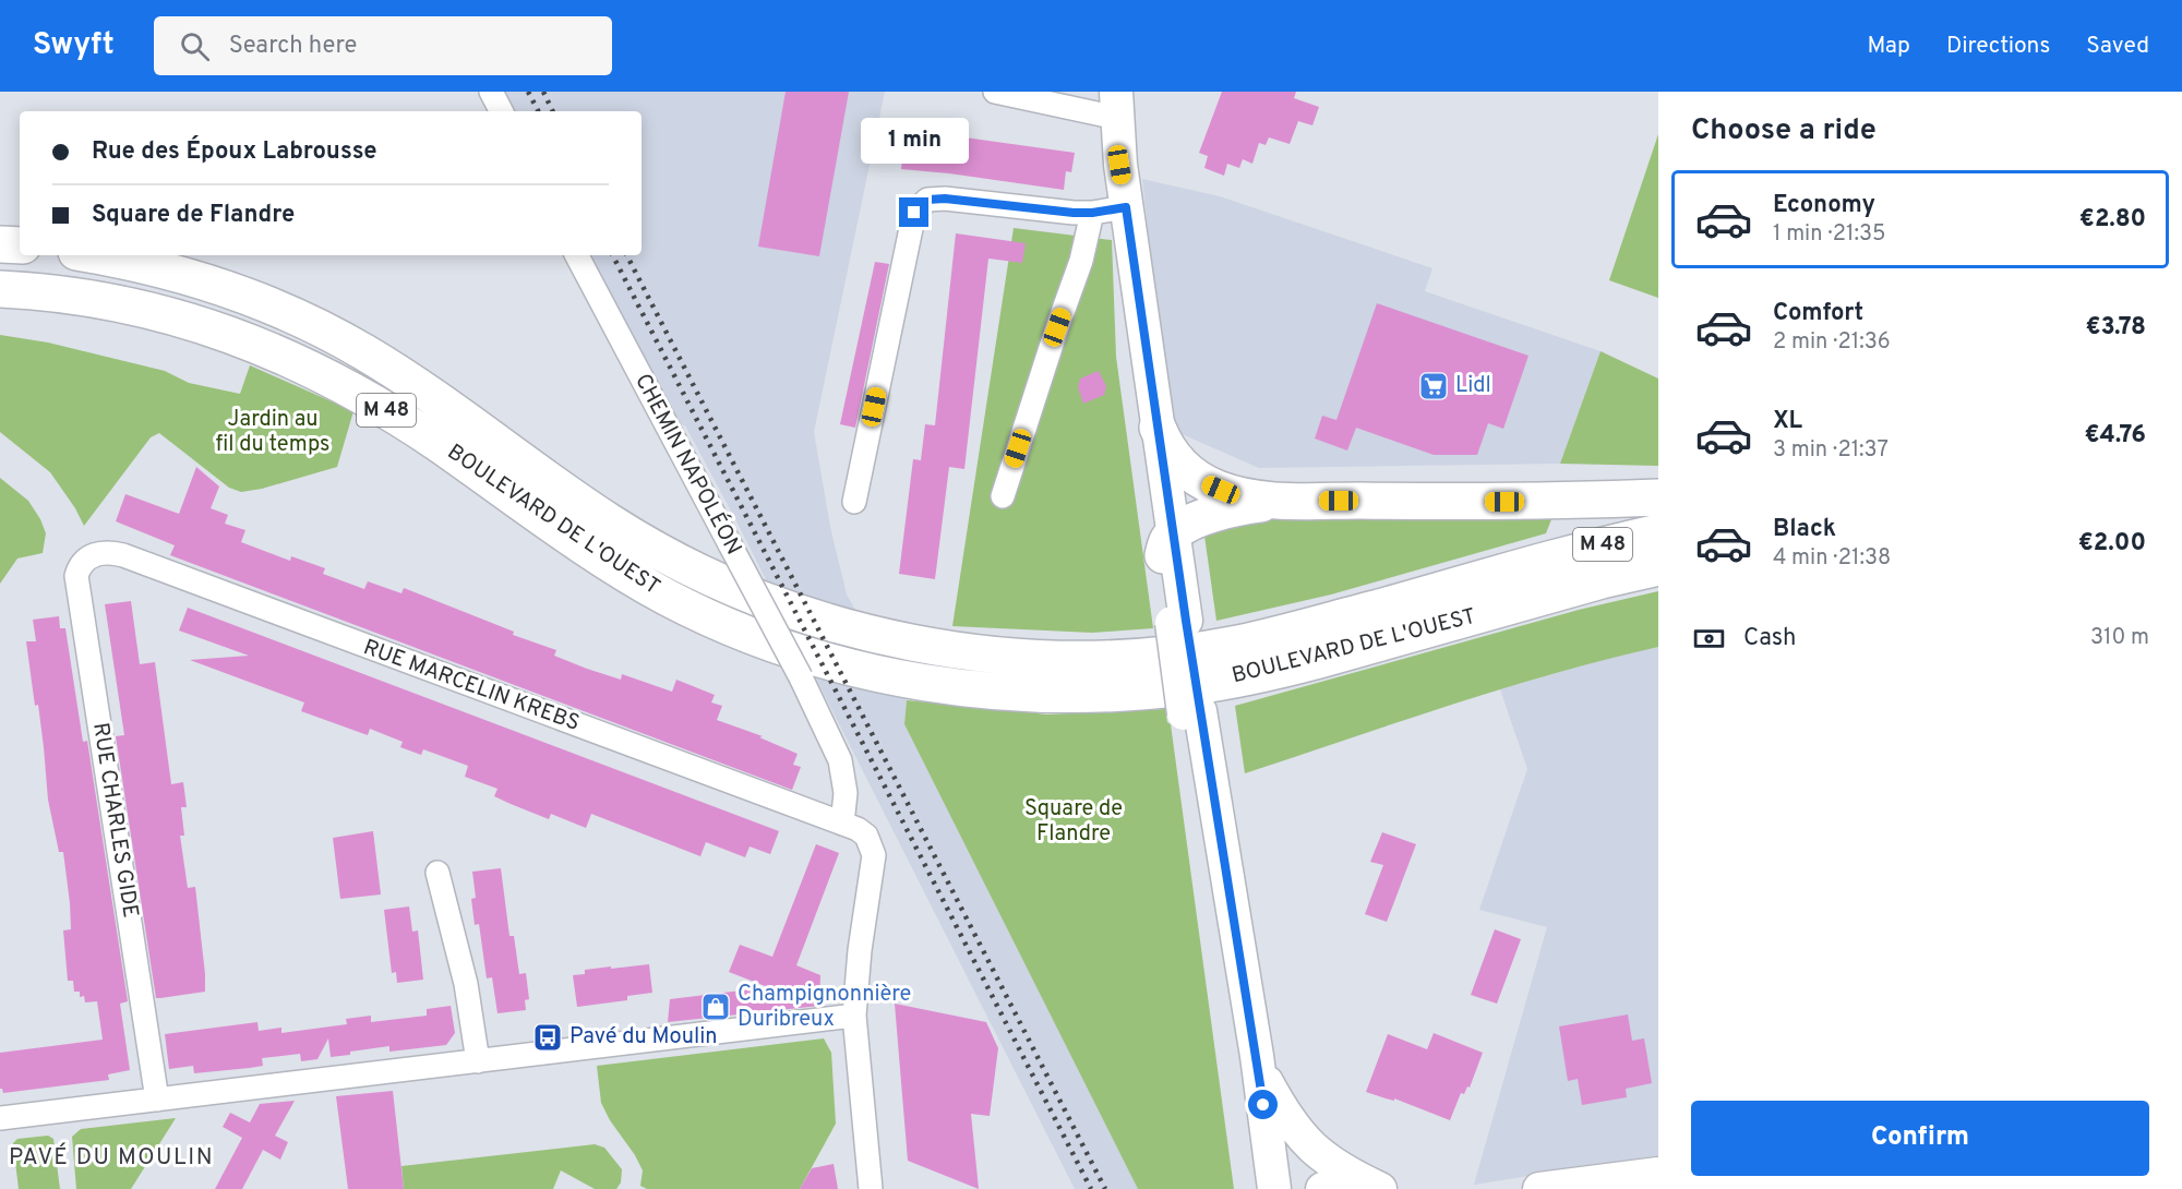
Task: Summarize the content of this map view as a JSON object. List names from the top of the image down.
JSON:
{
  "streets": {
    "main road": ["M 48", "BOULEVARD DE L'OUEST"],
    "street": ["CHEMIN NAPOLÉON", "RUE MARCELIN KREBS", "RUE CHARLES GIDE"]
  },
  "crossings": [
    ["CHEMIN NAPOLÉON", "RUE MARCELIN KREBS"],
    ["RUE MARCELIN KREBS", "RUE CHARLES GIDE"]
  ],
  "districts": ["PAVÉ DU MOULIN"],
  "parks": ["Jardin au fil du temps", "Square de Flandre"],
  "places": {
    "supermarket": ["Lidl"],
    "shop": ["Champignonnière Duribreux"],
    "bus stop": ["Pavé du Moulin"]
  },
  "page": {
    "header": "Swyft",
    "search": "Search here",
    "nav": ["Map", "Directions", "Saved"],
    "heading": "Choose a ride",
    "banner": ["Rue des Époux Labrousse", "Square de Flandre"],
    "bubble": "1 min",
    "list": [
      {
        "name": "Economy",
        "note": "1 min · 21:35",
        "value": "€2.80"
      },
      {
        "name": "Comfort",
        "note": "2 min · 21:36",
        "value": "€3.78"
      },
      {
        "name": "XL",
        "note": "3 min · 21:37",
        "value": "€4.76"
      },
      {
        "name": "Black",
        "note": "4 min · 21:38",
        "value": "€2.00"
      }
    ],
    "pay": ["Cash", "310 m"],
    "buttons": "Confirm"
  }
}
